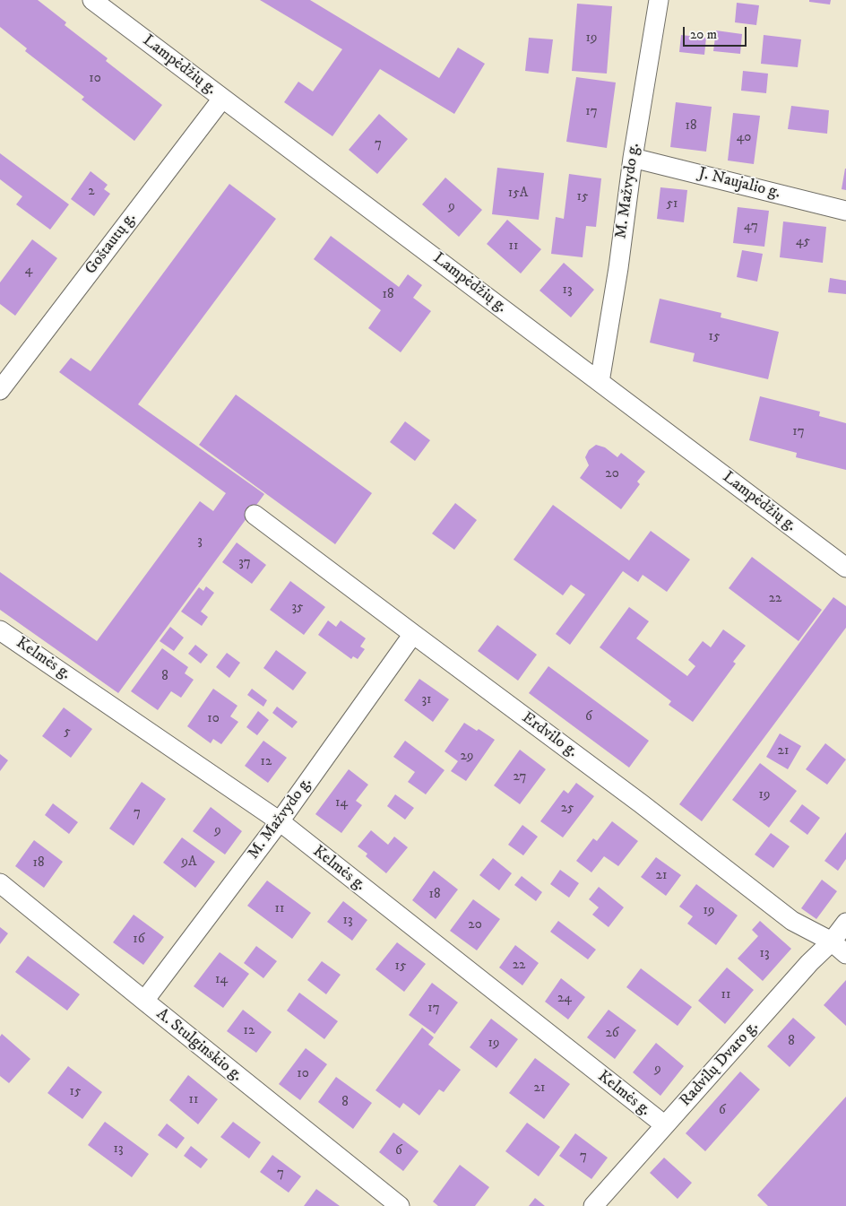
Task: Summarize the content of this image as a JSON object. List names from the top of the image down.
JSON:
{
  "streets": {
    "street": [
      "Lampėdžių g.",
      "J. Naujalio g.",
      "M. Mažvydo g.",
      "Goštautų g.",
      "Kelmės g.",
      "Erdvilo g.",
      "A. Stulginskio g.",
      "Radvilų Dvaro g."
    ]
  },
  "crossings": [
    ["Lampėdžių g.", "M. Mažvydo g."],
    ["Lampėdžių g.", "Goštautų g."],
    ["J. Naujalio g.", "M. Mažvydo g."],
    ["M. Mažvydo g.", "Kelmės g."],
    ["M. Mažvydo g.", "Erdvilo g."],
    ["M. Mažvydo g.", "A. Stulginskio g."],
    ["Kelmės g.", "Radvilų Dvaro g."],
    ["Erdvilo g.", "Radvilų Dvaro g."]
  ],
  "house_numbers": [
    "19",
    "10",
    "17",
    "18",
    "40",
    "7",
    "2",
    "15A",
    "15",
    "51",
    "9",
    "47",
    "45",
    "11",
    "4",
    "13",
    "18",
    "15",
    "17",
    "20",
    "3",
    "37",
    "22",
    "35",
    "8",
    "31",
    "6",
    "10",
    "5",
    "21",
    "29",
    "12",
    "27",
    "19",
    "14",
    "25",
    "7",
    "9",
    "9A",
    "18",
    "21",
    "18",
    "11",
    "19",
    "13",
    "20",
    "16",
    "13",
    "22",
    "15",
    "14",
    "11",
    "24",
    "17",
    "12",
    "26",
    "8",
    "19",
    "9",
    "10",
    "21",
    "15",
    "11",
    "8",
    "6",
    "13",
    "6",
    "7",
    "7"
  ],
  "scale_bar": "20 m"
}
